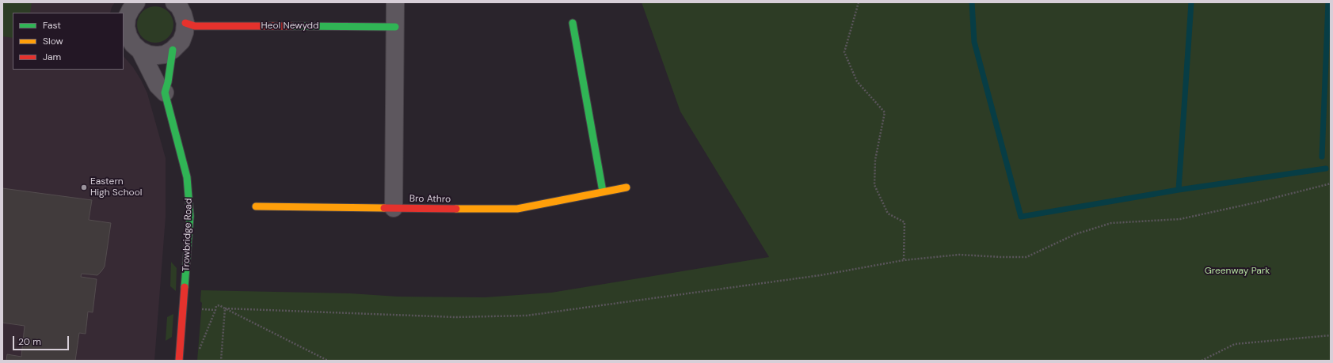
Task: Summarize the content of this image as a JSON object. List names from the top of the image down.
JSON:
{
  "streets": {
    "street": ["Heol Newydd", "Bro Athro", "Trowbridge Road"]
  },
  "crossings": [
    ["Heol Newydd", "Trowbridge Road"]
  ],
  "parks": ["Greenway Park"],
  "places": ["Eastern High School"],
  "legend": ["Fast", "Slow", "Jam"],
  "scale_bar": "20 m"
}
